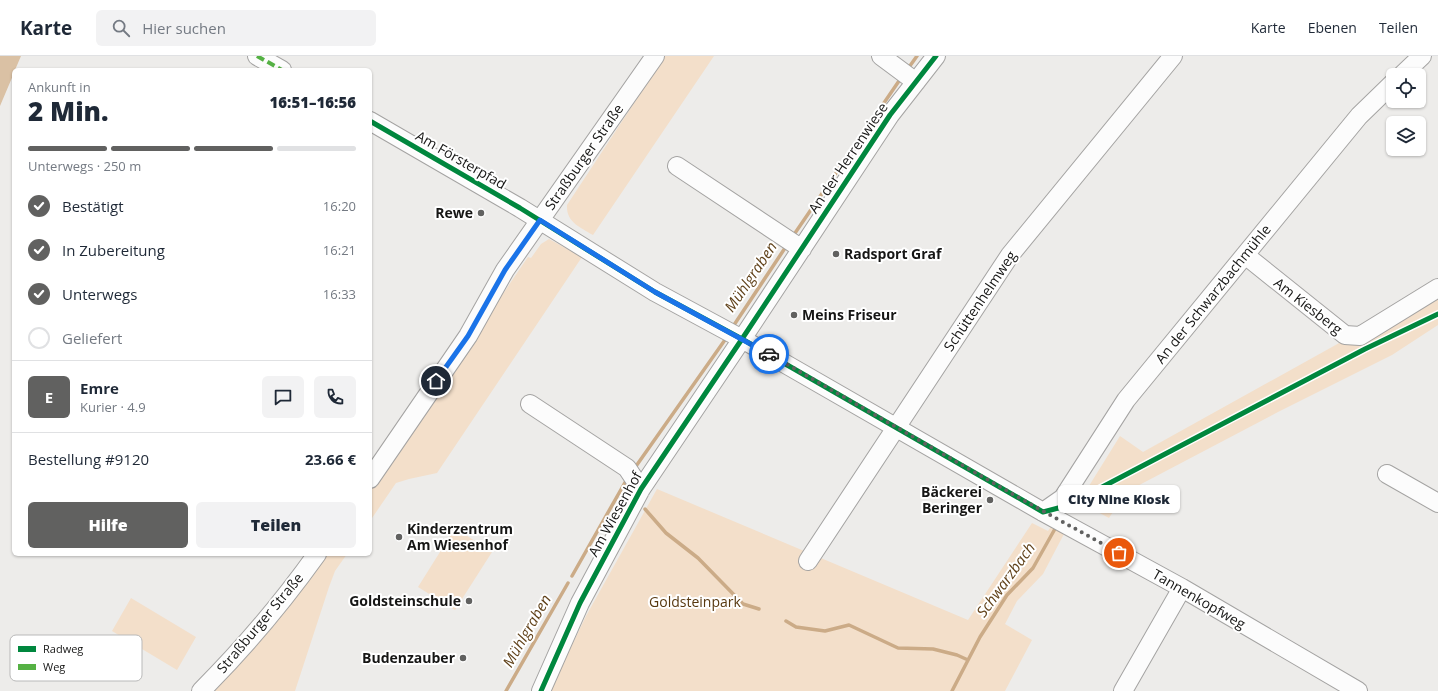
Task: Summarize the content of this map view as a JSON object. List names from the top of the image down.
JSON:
{
  "streets": {
    "street": [
      "Straßburger Straße",
      "An der Herrenwiese",
      "Am Försterpfad",
      "An der Schwarzbachmühle",
      "Schüttenhelmweg",
      "Am Kiesberg",
      "Am Wiesenhof",
      "Tannenkopfweg"
    ]
  },
  "crossings": [
    ["Straßburger Straße", "Am Försterpfad"],
    ["Straßburger Straße", "Tannenkopfweg"],
    ["An der Herrenwiese", "Am Wiesenhof"],
    ["An der Herrenwiese", "Tannenkopfweg"],
    ["Am Försterpfad", "Tannenkopfweg"],
    ["An der Schwarzbachmühle", "Am Kiesberg"],
    ["An der Schwarzbachmühle", "Tannenkopfweg"],
    ["Schüttenhelmweg", "Tannenkopfweg"],
    ["Am Wiesenhof", "Tannenkopfweg"]
  ],
  "water": ["Mühlgraben", "Schwarzbach"],
  "parks": ["Goldsteinpark"],
  "places": [
    "Rewe",
    "Radsport Graf",
    "Meins Friseur",
    "Bäckerei Beringer",
    "Kinderzentrum Am Wiesenhof",
    "City Nine Kiosk",
    "Goldsteinschule",
    "Budenzauber"
  ],
  "legend": ["Radweg", "Weg"],
  "page": {
    "header": "Karte",
    "search": "Hier suchen",
    "nav": ["Karte", "Ebenen", "Teilen"],
    "heading": ["2 Min.", "Ankunft in", "16:51–16:56"],
    "panel": [
      "Emre",
      "Kurier · 4.9",
      "Bestellung #9120",
      "23.66 €"
    ],
    "bar": "Unterwegs · 250 m",
    "list": [
      ["Bestätigt", "16:20"],
      ["In Zubereitung", "16:21"],
      ["Unterwegs", "16:33"],
      "Geliefert"
    ],
    "round": "E",
    "bubble": "City Nine Kiosk",
    "buttons": ["Hilfe", "Teilen"]
  }
}
